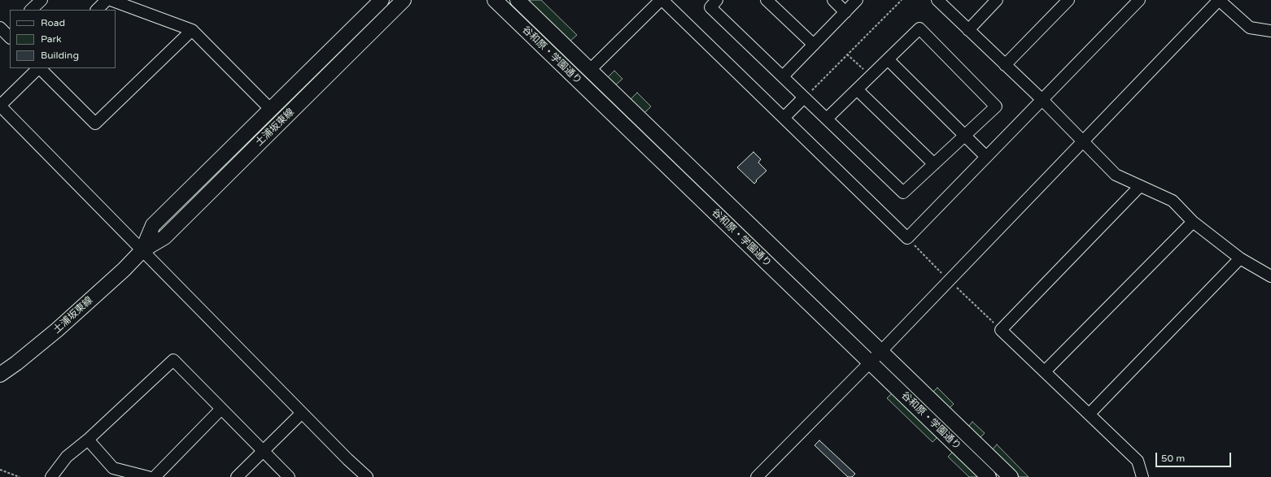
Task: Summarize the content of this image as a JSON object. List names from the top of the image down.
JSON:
{
  "streets": {
    "main road": ["谷和原・学園通り", "土浦坂東線"]
  },
  "legend": ["Road", "Park", "Building"],
  "scale_bar": "50 m"
}
